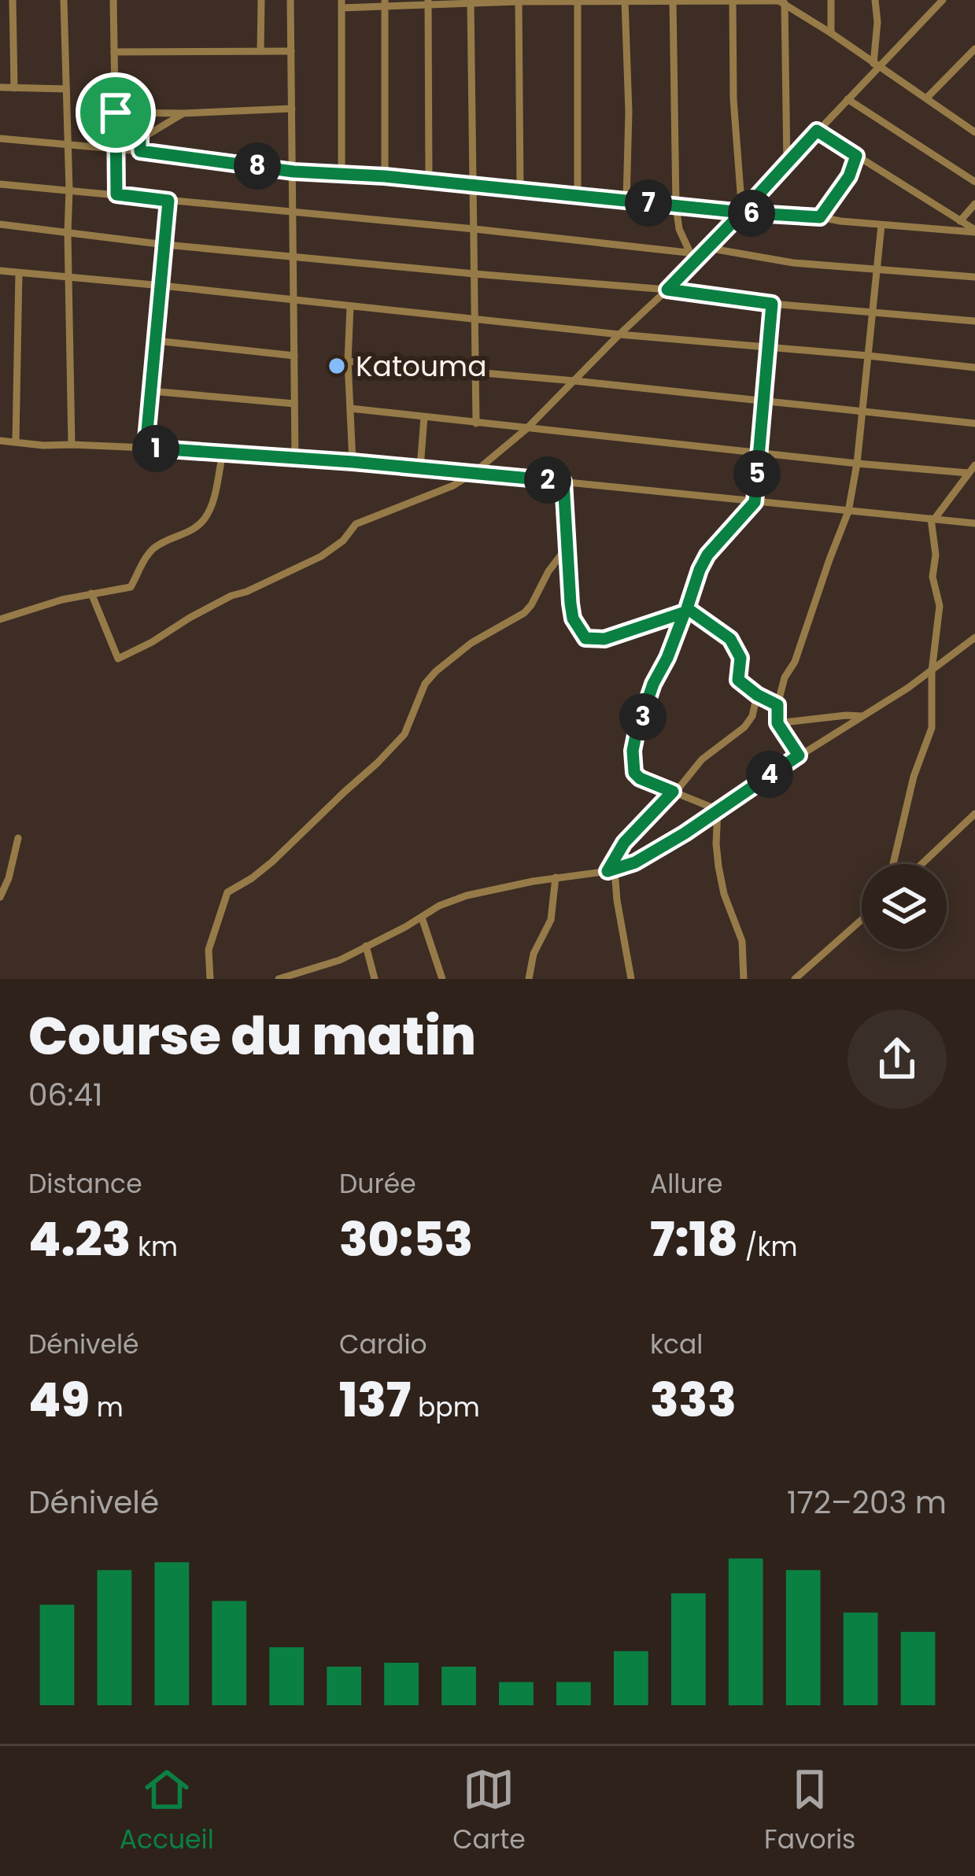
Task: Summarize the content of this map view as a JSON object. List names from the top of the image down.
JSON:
{
  "places": ["Katouma"],
  "page": {
    "pins": [
      "8",
      "7",
      "6",
      "1",
      "5",
      "2",
      "3",
      "4"
    ],
    "heading": ["Course du matin", "06:41"],
    "stats": [
      ["Distance", "4.23 km"],
      ["Durée", "30:53"],
      ["Allure", "7:18 /km"],
      ["Dénivelé", "49 m"],
      ["Cardio", "137 bpm"],
      ["kcal", "333"]
    ],
    "chart": ["Dénivelé", "172–203 m"],
    "tabs": ["Accueil", "Carte", "Favoris"]
  }
}
